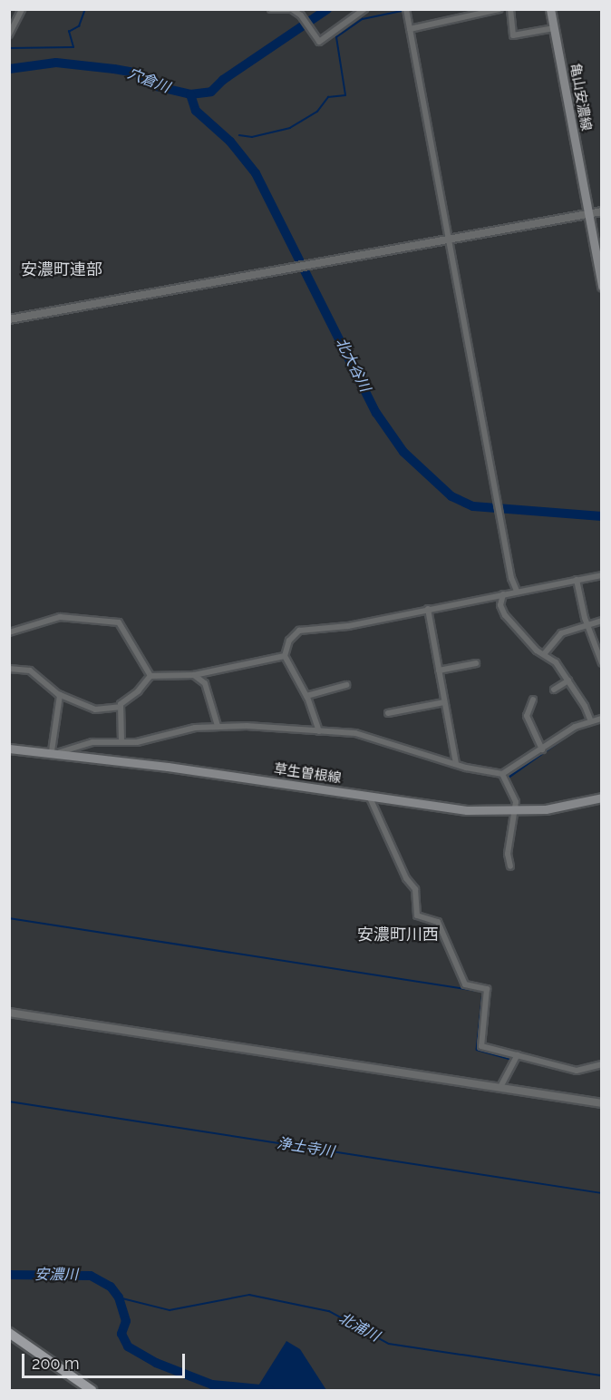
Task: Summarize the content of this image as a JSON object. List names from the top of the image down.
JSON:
{
  "streets": {
    "main road": ["亀山安濃線", "草生曽根線"]
  },
  "districts": ["安濃町連部", "安濃町川西"],
  "water": [
    "穴倉川",
    "北大谷川",
    "浄土寺川",
    "安濃川",
    "北浦川"
  ],
  "scale_bar": "200 m"
}
